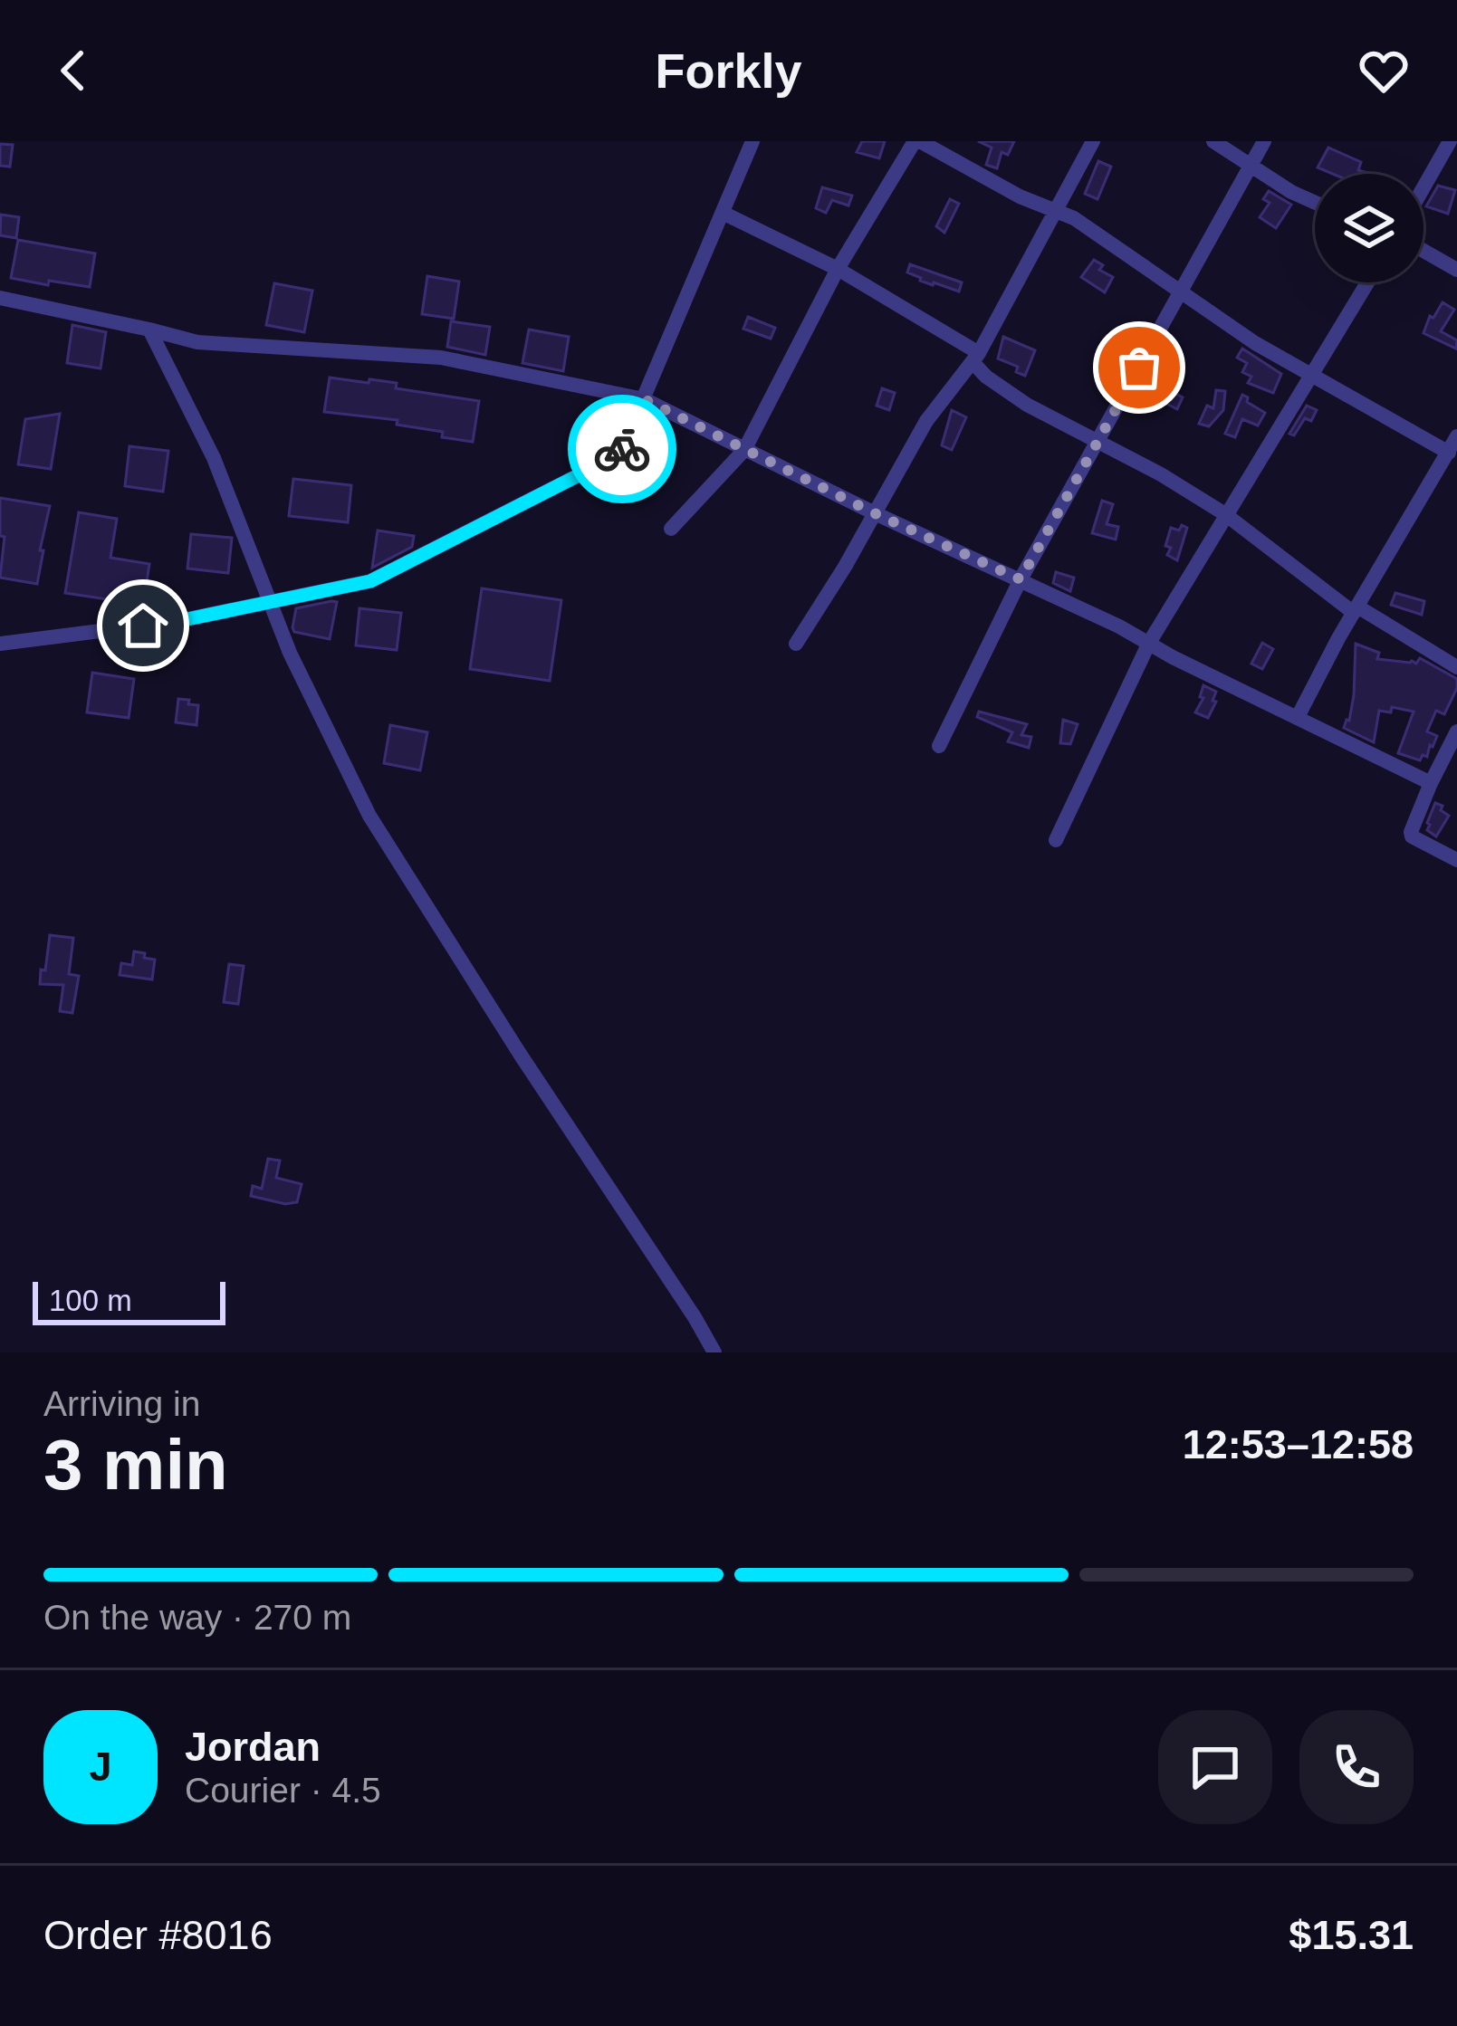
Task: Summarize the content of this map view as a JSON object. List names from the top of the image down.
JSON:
{
  "scale_bar": "100 m",
  "page": {
    "header": "Forkly",
    "scale": "100 m",
    "heading": ["3 min", "Arriving in", "12:53–12:58"],
    "panel": [
      "Jordan",
      "Courier · 4.5",
      "Order #8016",
      "$15.31"
    ],
    "bar": "On the way · 270 m",
    "round": "J"
  }
}
